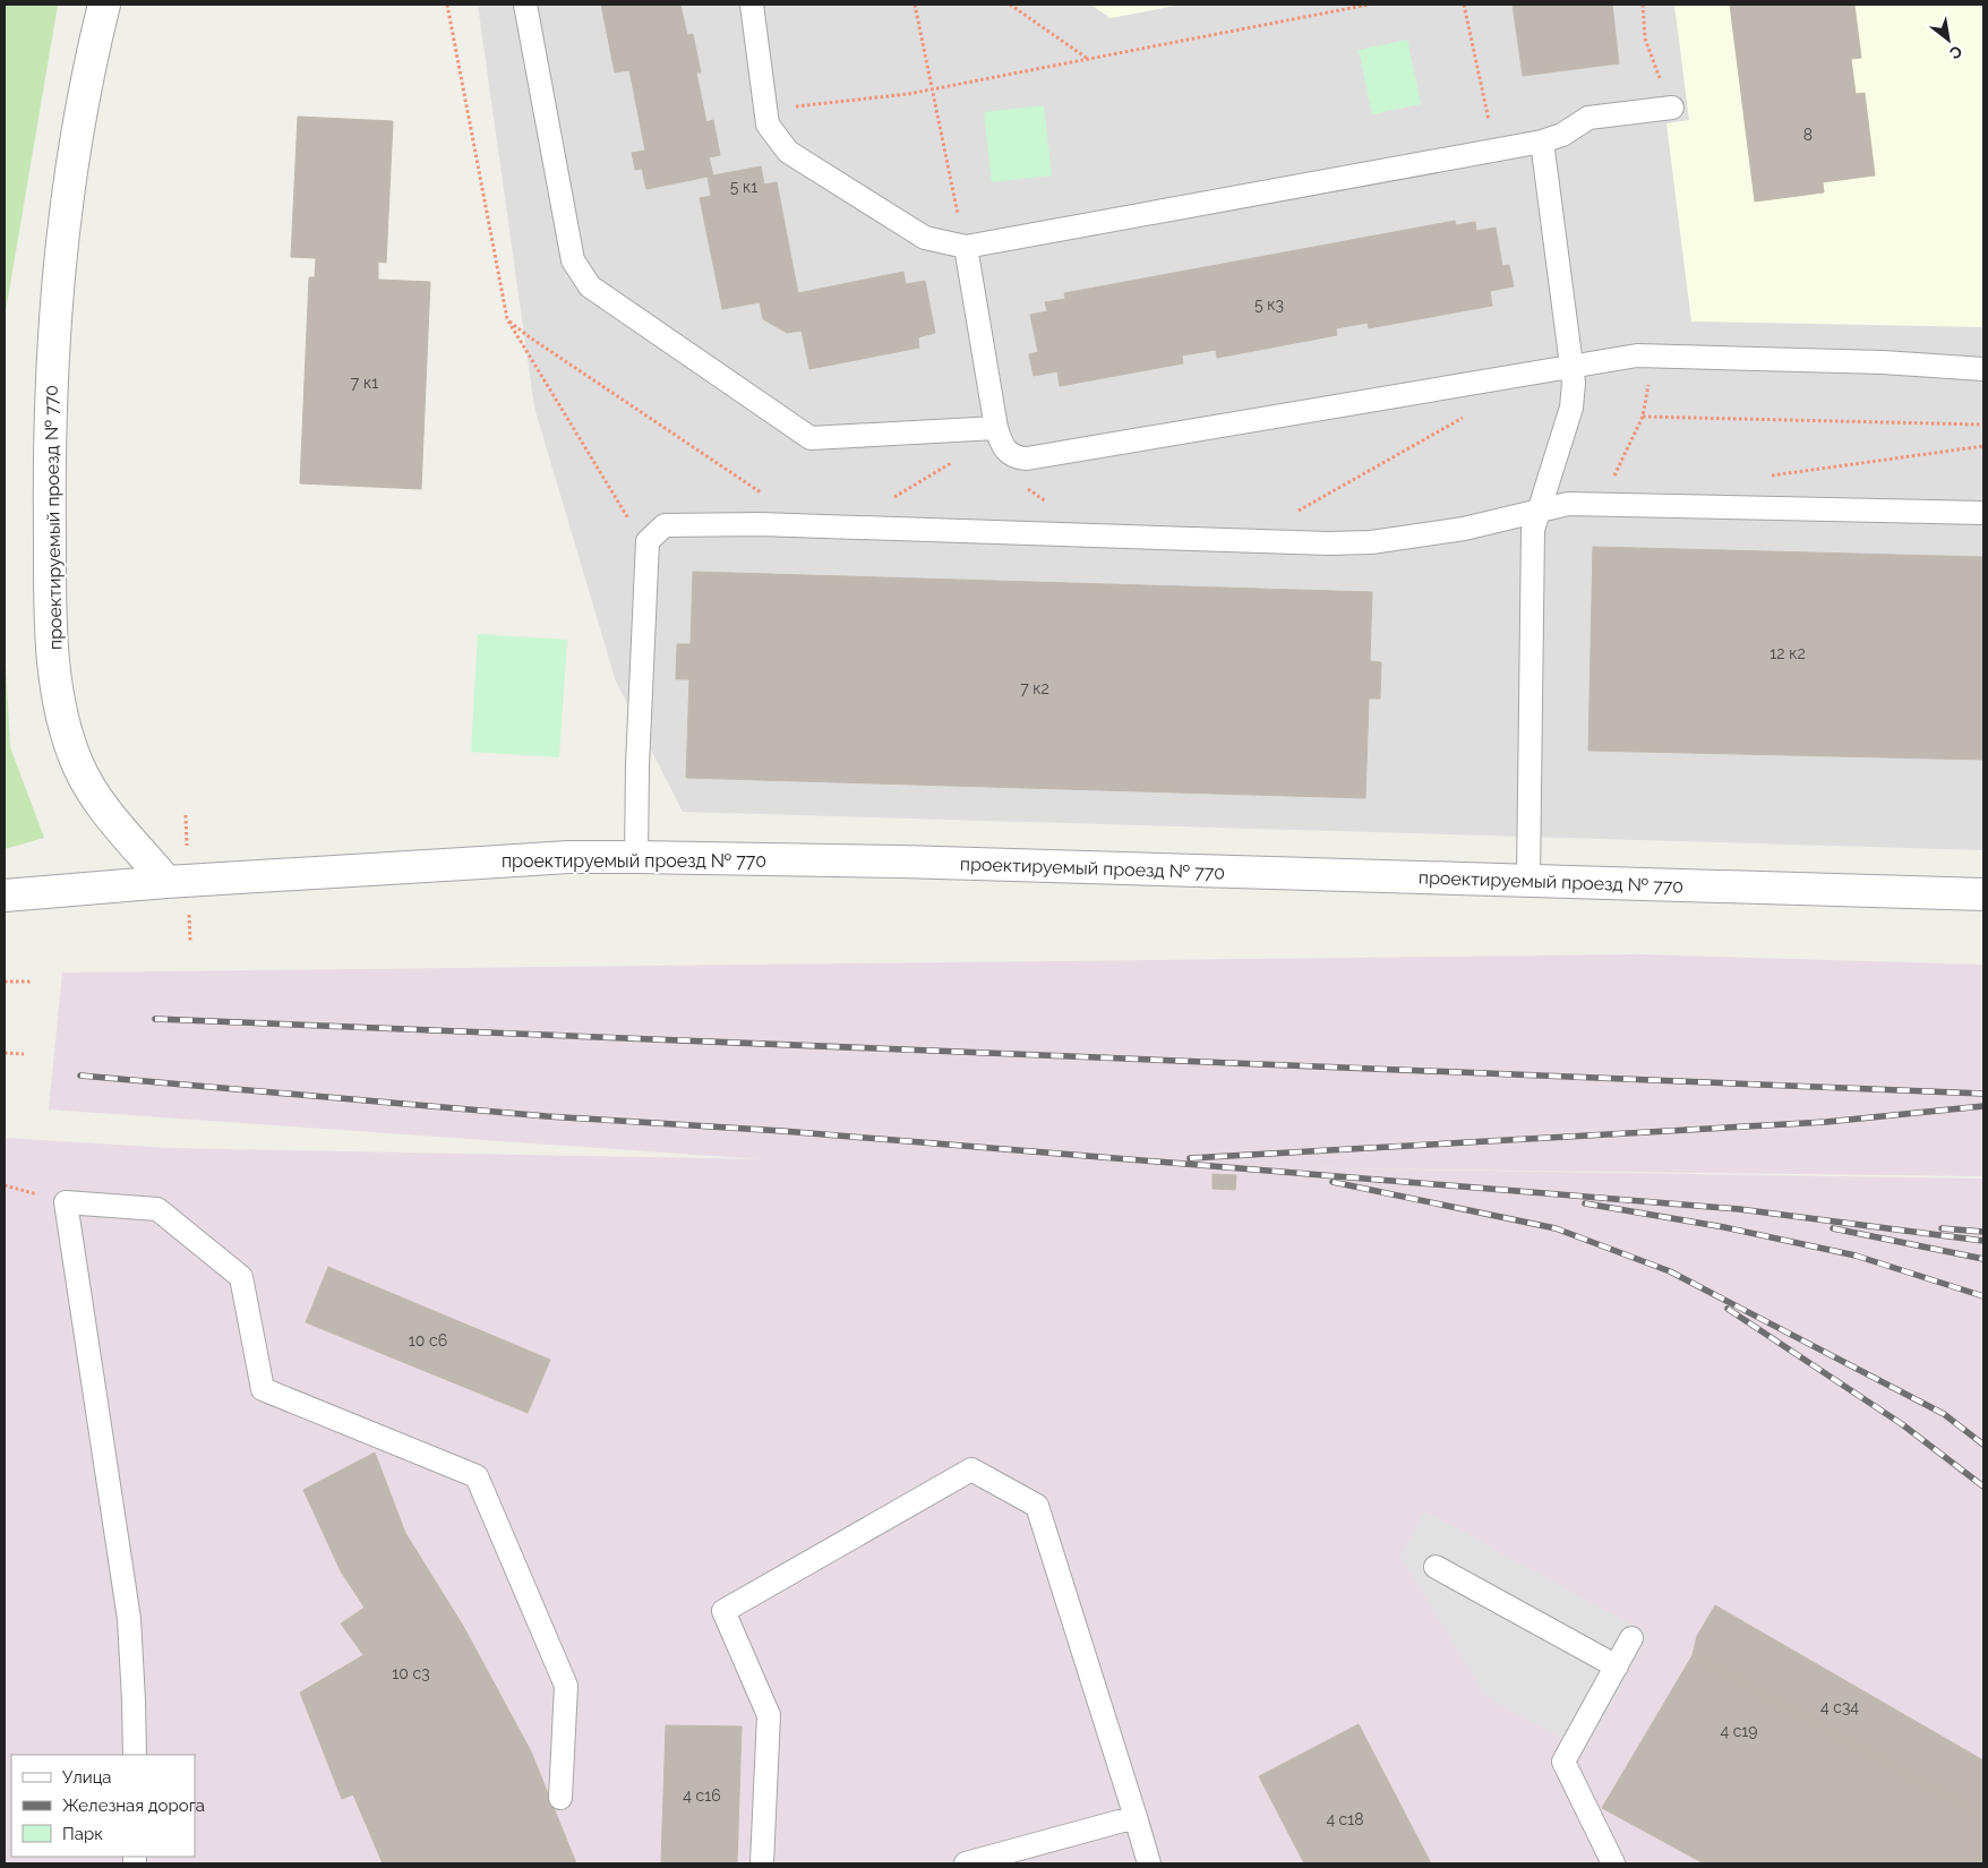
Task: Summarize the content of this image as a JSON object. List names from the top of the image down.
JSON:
{
  "streets": {
    "street": ["проектируемый проезд № 770"]
  },
  "house_numbers": [
    "8",
    "5 к1",
    "5 к3",
    "7 к1",
    "12 к2",
    "7 к2",
    "10 с6",
    "10 с3",
    "4 с34",
    "4 с19",
    "4 с16",
    "4 с18"
  ],
  "legend": ["Улица", "Железная дорога", "Парк"],
  "north": "bottom right"
}
